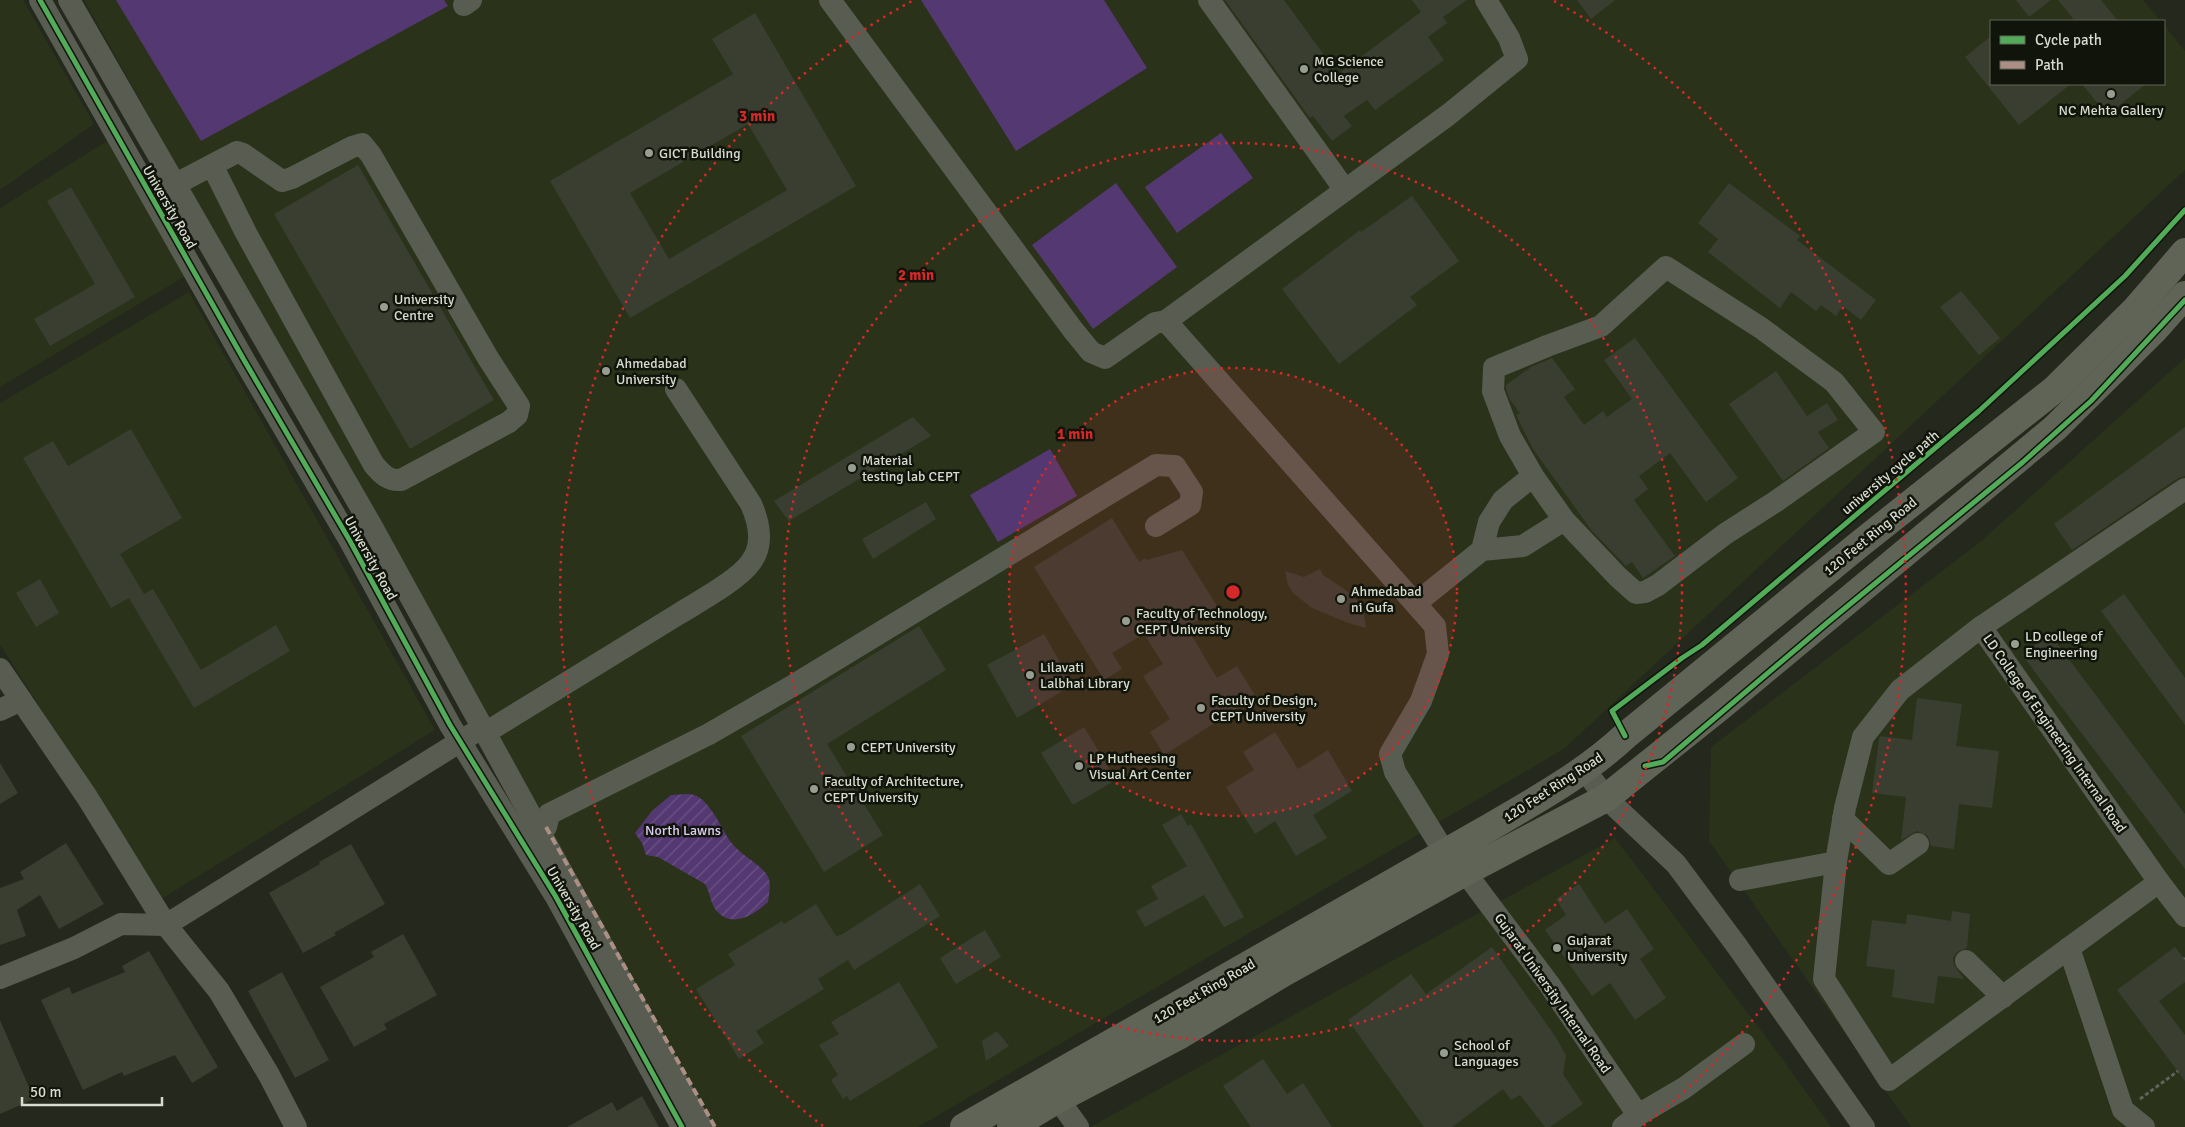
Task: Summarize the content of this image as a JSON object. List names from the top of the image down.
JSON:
{
  "streets": {
    "main road": ["120 Feet Ring Road"],
    "street": ["University Road", "LD College of Engineering Internal Road", "Gujarat University Internal Road"],
    "cycle path": ["university cycle path"]
  },
  "crossings": [
    ["120 Feet Ring Road", "Gujarat University Internal Road"]
  ],
  "parks": ["North Lawns"],
  "places": [
    "MG Science College",
    "NC Mehta Gallery",
    "GICT Building",
    "University Centre",
    "Ahmedabad University",
    "Material testing lab CEPT",
    "Ahmedabad ni Gufa",
    "Faculty of Technology, CEPT University",
    "LD college of Engineering",
    "Lilavati Lalbhai Library",
    "Faculty of Design, CEPT University",
    "CEPT University",
    "LP Hutheesing Visual Art Center",
    "Faculty of Architecture, CEPT University",
    "Gujarat University",
    "School of Languages"
  ],
  "legend": ["Cycle path", "Path"],
  "scale_bar": "50 m",
  "rings": ["3 min", "2 min", "1 min"]
}
